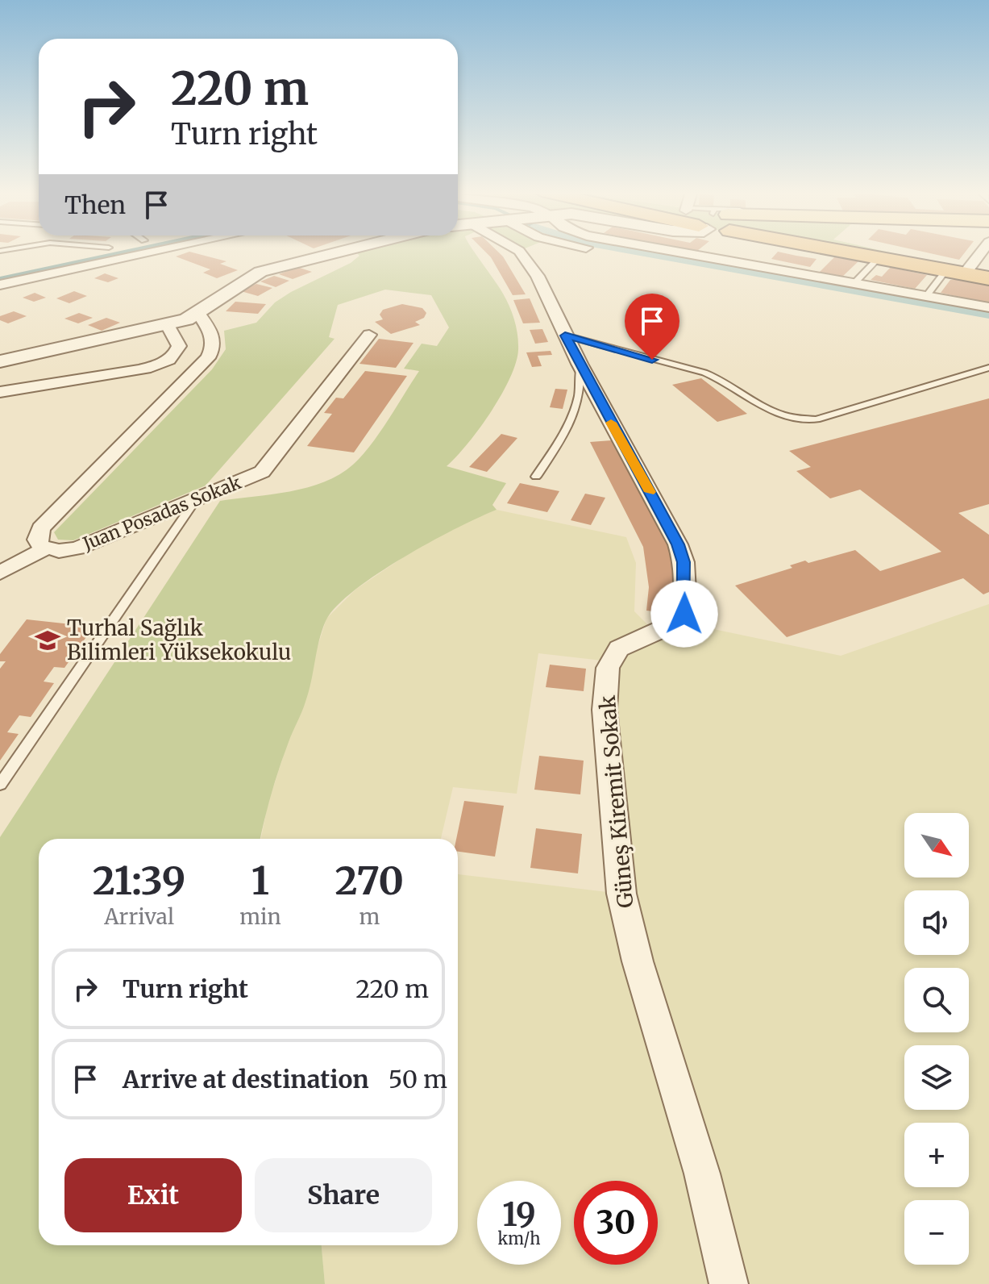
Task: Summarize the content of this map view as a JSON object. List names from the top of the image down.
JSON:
{
  "streets": {
    "street": ["Juan Posadas Sokak", "Güneş Kiremit Sokak"]
  },
  "places": {
    "school or university": ["Turhal Sağlık Bilimleri Yüksekokulu"]
  },
  "north": "bottom right",
  "page": {
    "turn": ["220 m", "Turn right"],
    "then": "Then",
    "map_buttons": ["+", "−"],
    "eta": [
      "21:39",
      "Arrival",
      "1",
      "min",
      "270",
      "m"
    ],
    "list": [
      {
        "name": "Turn right",
        "value": "220 m"
      },
      {
        "name": "Arrive at destination",
        "value": "50 m"
      }
    ],
    "buttons": ["Exit", "Share"],
    "speed": "19 km/h",
    "limit": "30"
  }
}
